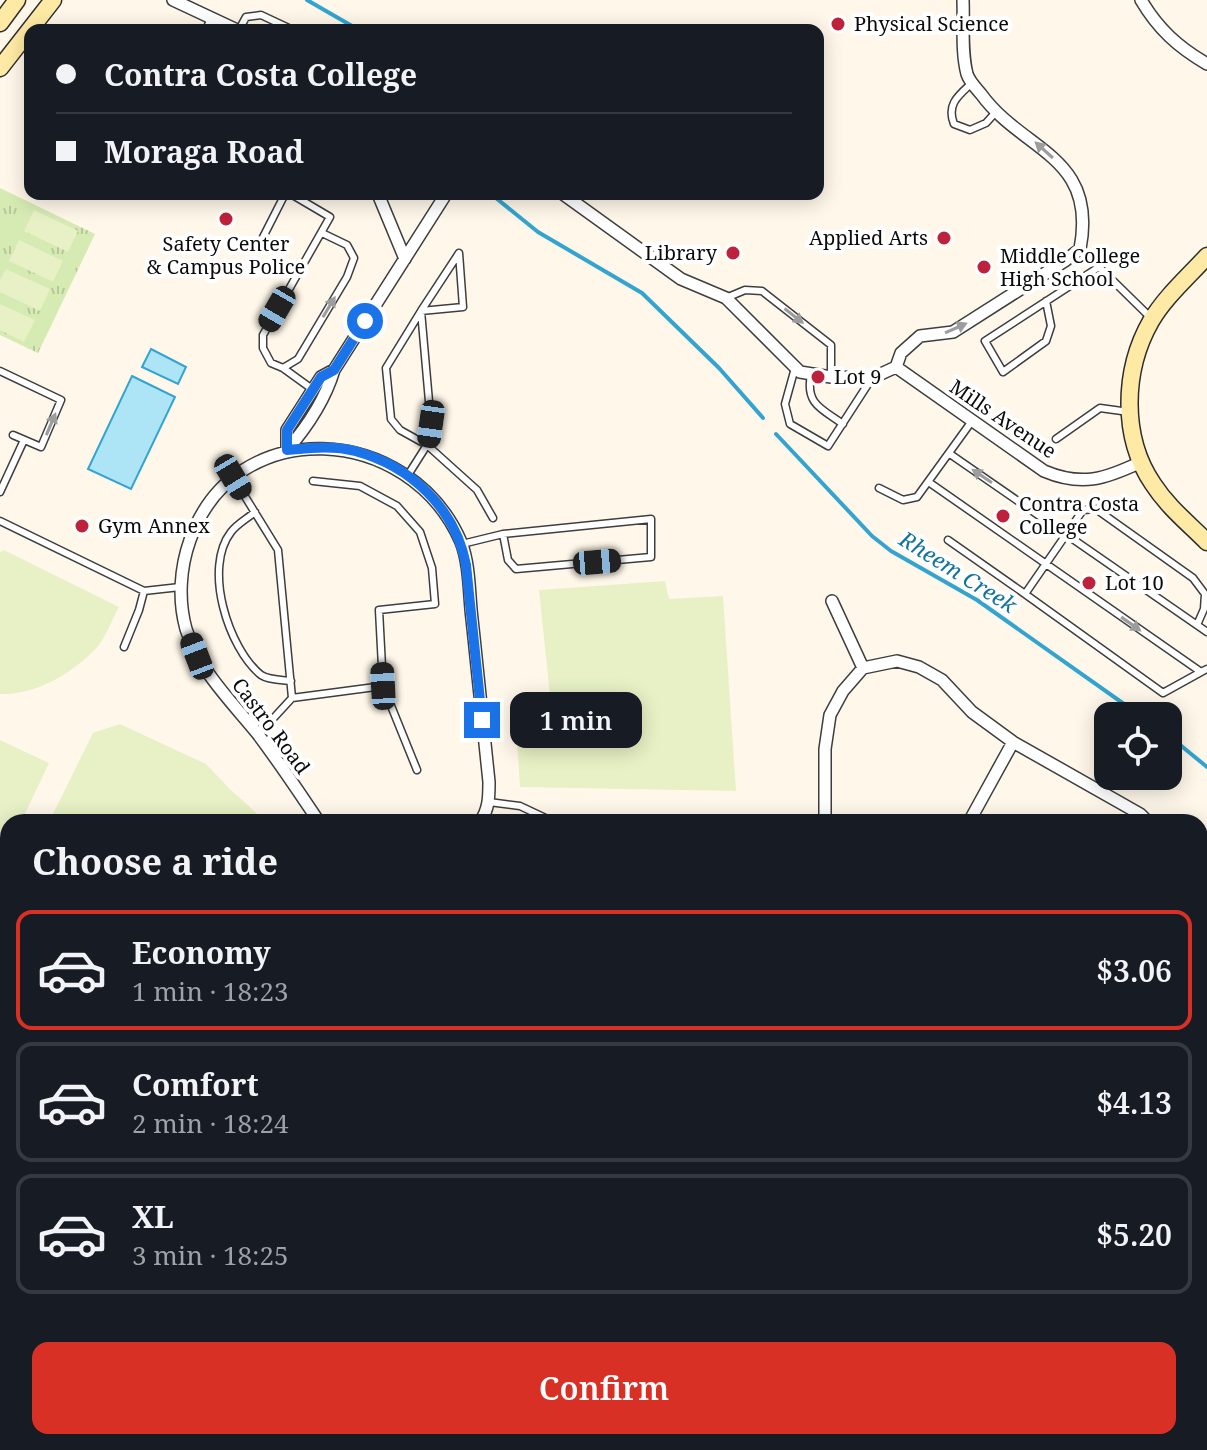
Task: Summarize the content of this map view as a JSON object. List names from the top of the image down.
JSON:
{
  "streets": {
    "street": ["Mills Avenue", "Castro Road"]
  },
  "water": ["Rheem Creek"],
  "places": [
    "Physical Science",
    "Safety Center & Campus Police",
    "Applied Arts",
    "Library",
    "Middle College High School",
    "Lot 9",
    "Contra Costa College",
    "Gym Annex",
    "Lot 10"
  ],
  "page": {
    "banner": ["Contra Costa College", "Moraga Road"],
    "bubble": "1 min",
    "heading": "Choose a ride",
    "list": [
      {
        "name": "Economy",
        "note": "1 min · 18:23",
        "value": "$3.06"
      },
      {
        "name": "Comfort",
        "note": "2 min · 18:24",
        "value": "$4.13"
      },
      {
        "name": "XL",
        "note": "3 min · 18:25",
        "value": "$5.20"
      }
    ],
    "buttons": "Confirm"
  }
}
